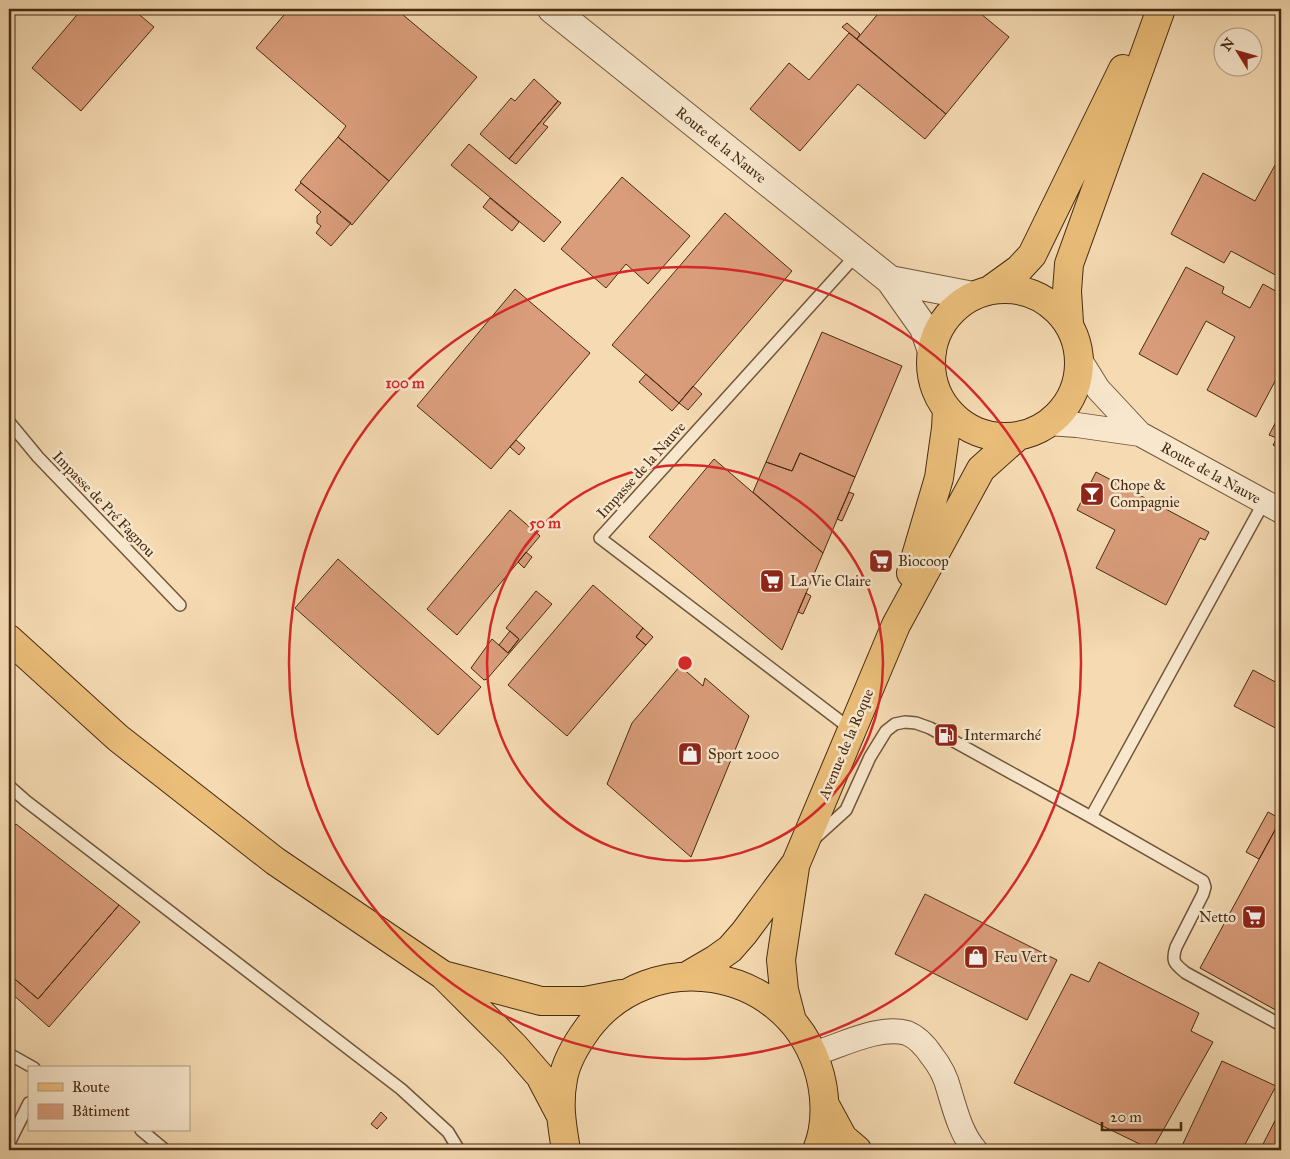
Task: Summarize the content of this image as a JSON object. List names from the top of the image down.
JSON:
{
  "streets": {
    "main road": ["Avenue de la Roque"],
    "street": ["Route de la Nauve"],
    "lane": ["Impasse de la Nauve", "Impasse de Pré Fagnou"]
  },
  "crossings": [
    ["Route de la Nauve", "Impasse de la Nauve"],
    ["Impasse de la Nauve", "Avenue de la Roque"]
  ],
  "places": {
    "bar": ["Chope & Compagnie"],
    "supermarket": ["Biocoop", "La Vie Claire", "Netto"],
    "fuel station": ["Intermarché"],
    "shop": ["Sport 2000", "Feu Vert"]
  },
  "legend": ["Route", "Bâtiment"],
  "scale_bar": "20 m",
  "north": "top left",
  "rings": ["100 m", "50 m"]
}
